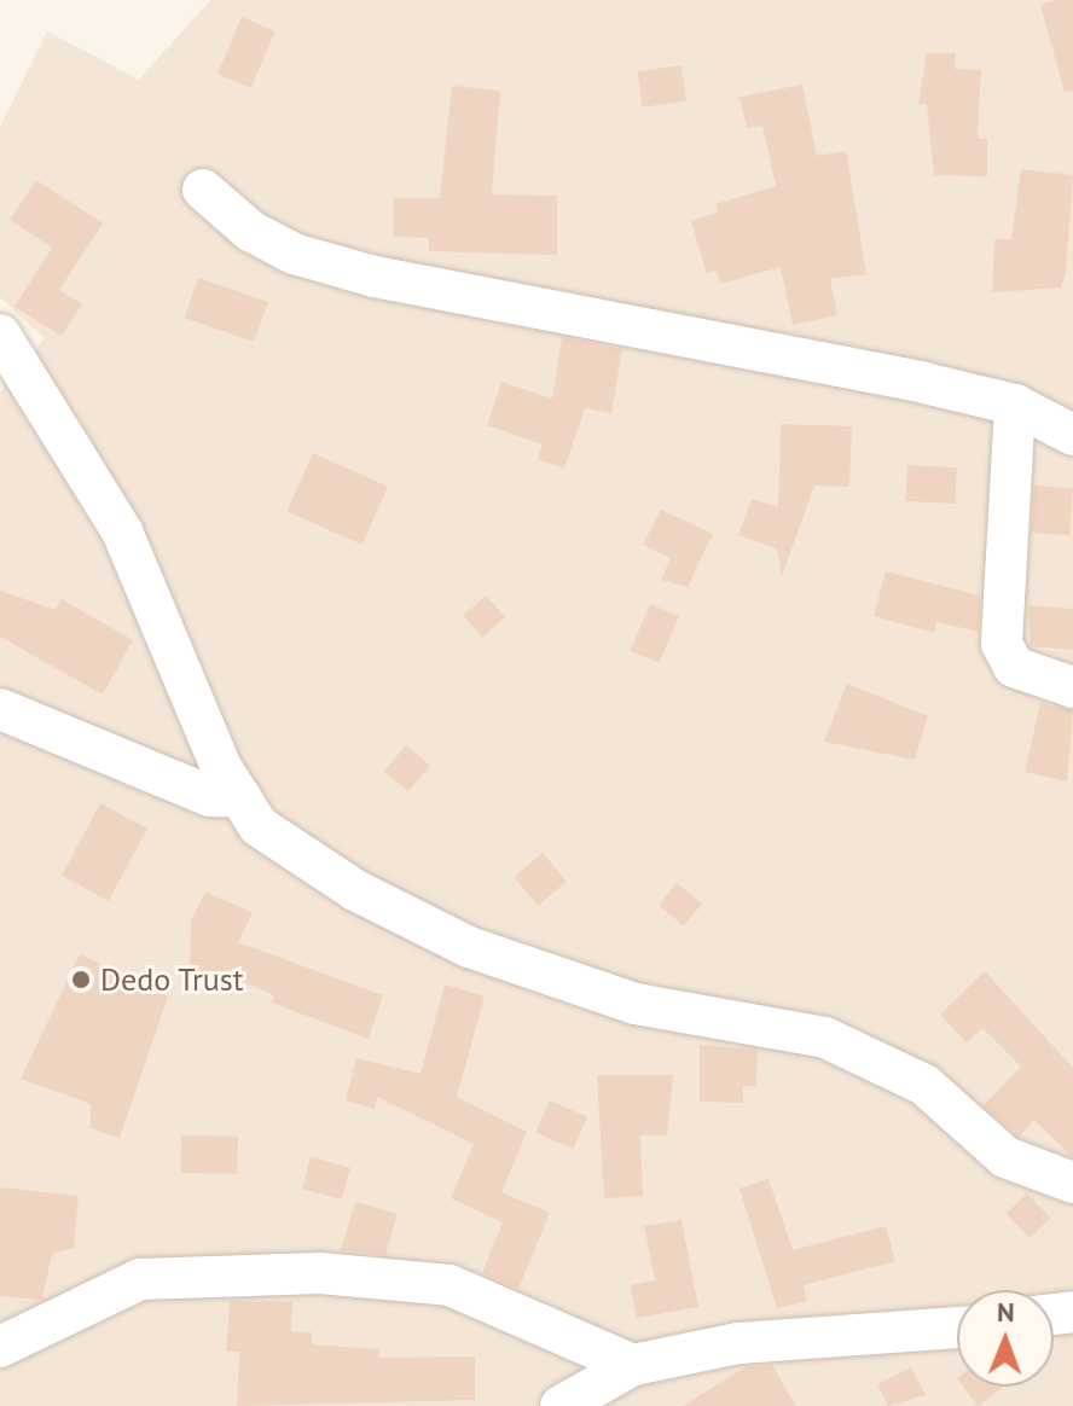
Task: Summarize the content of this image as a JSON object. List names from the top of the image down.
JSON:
{
  "places": ["Dedo Trust"],
  "north": "top"
}
